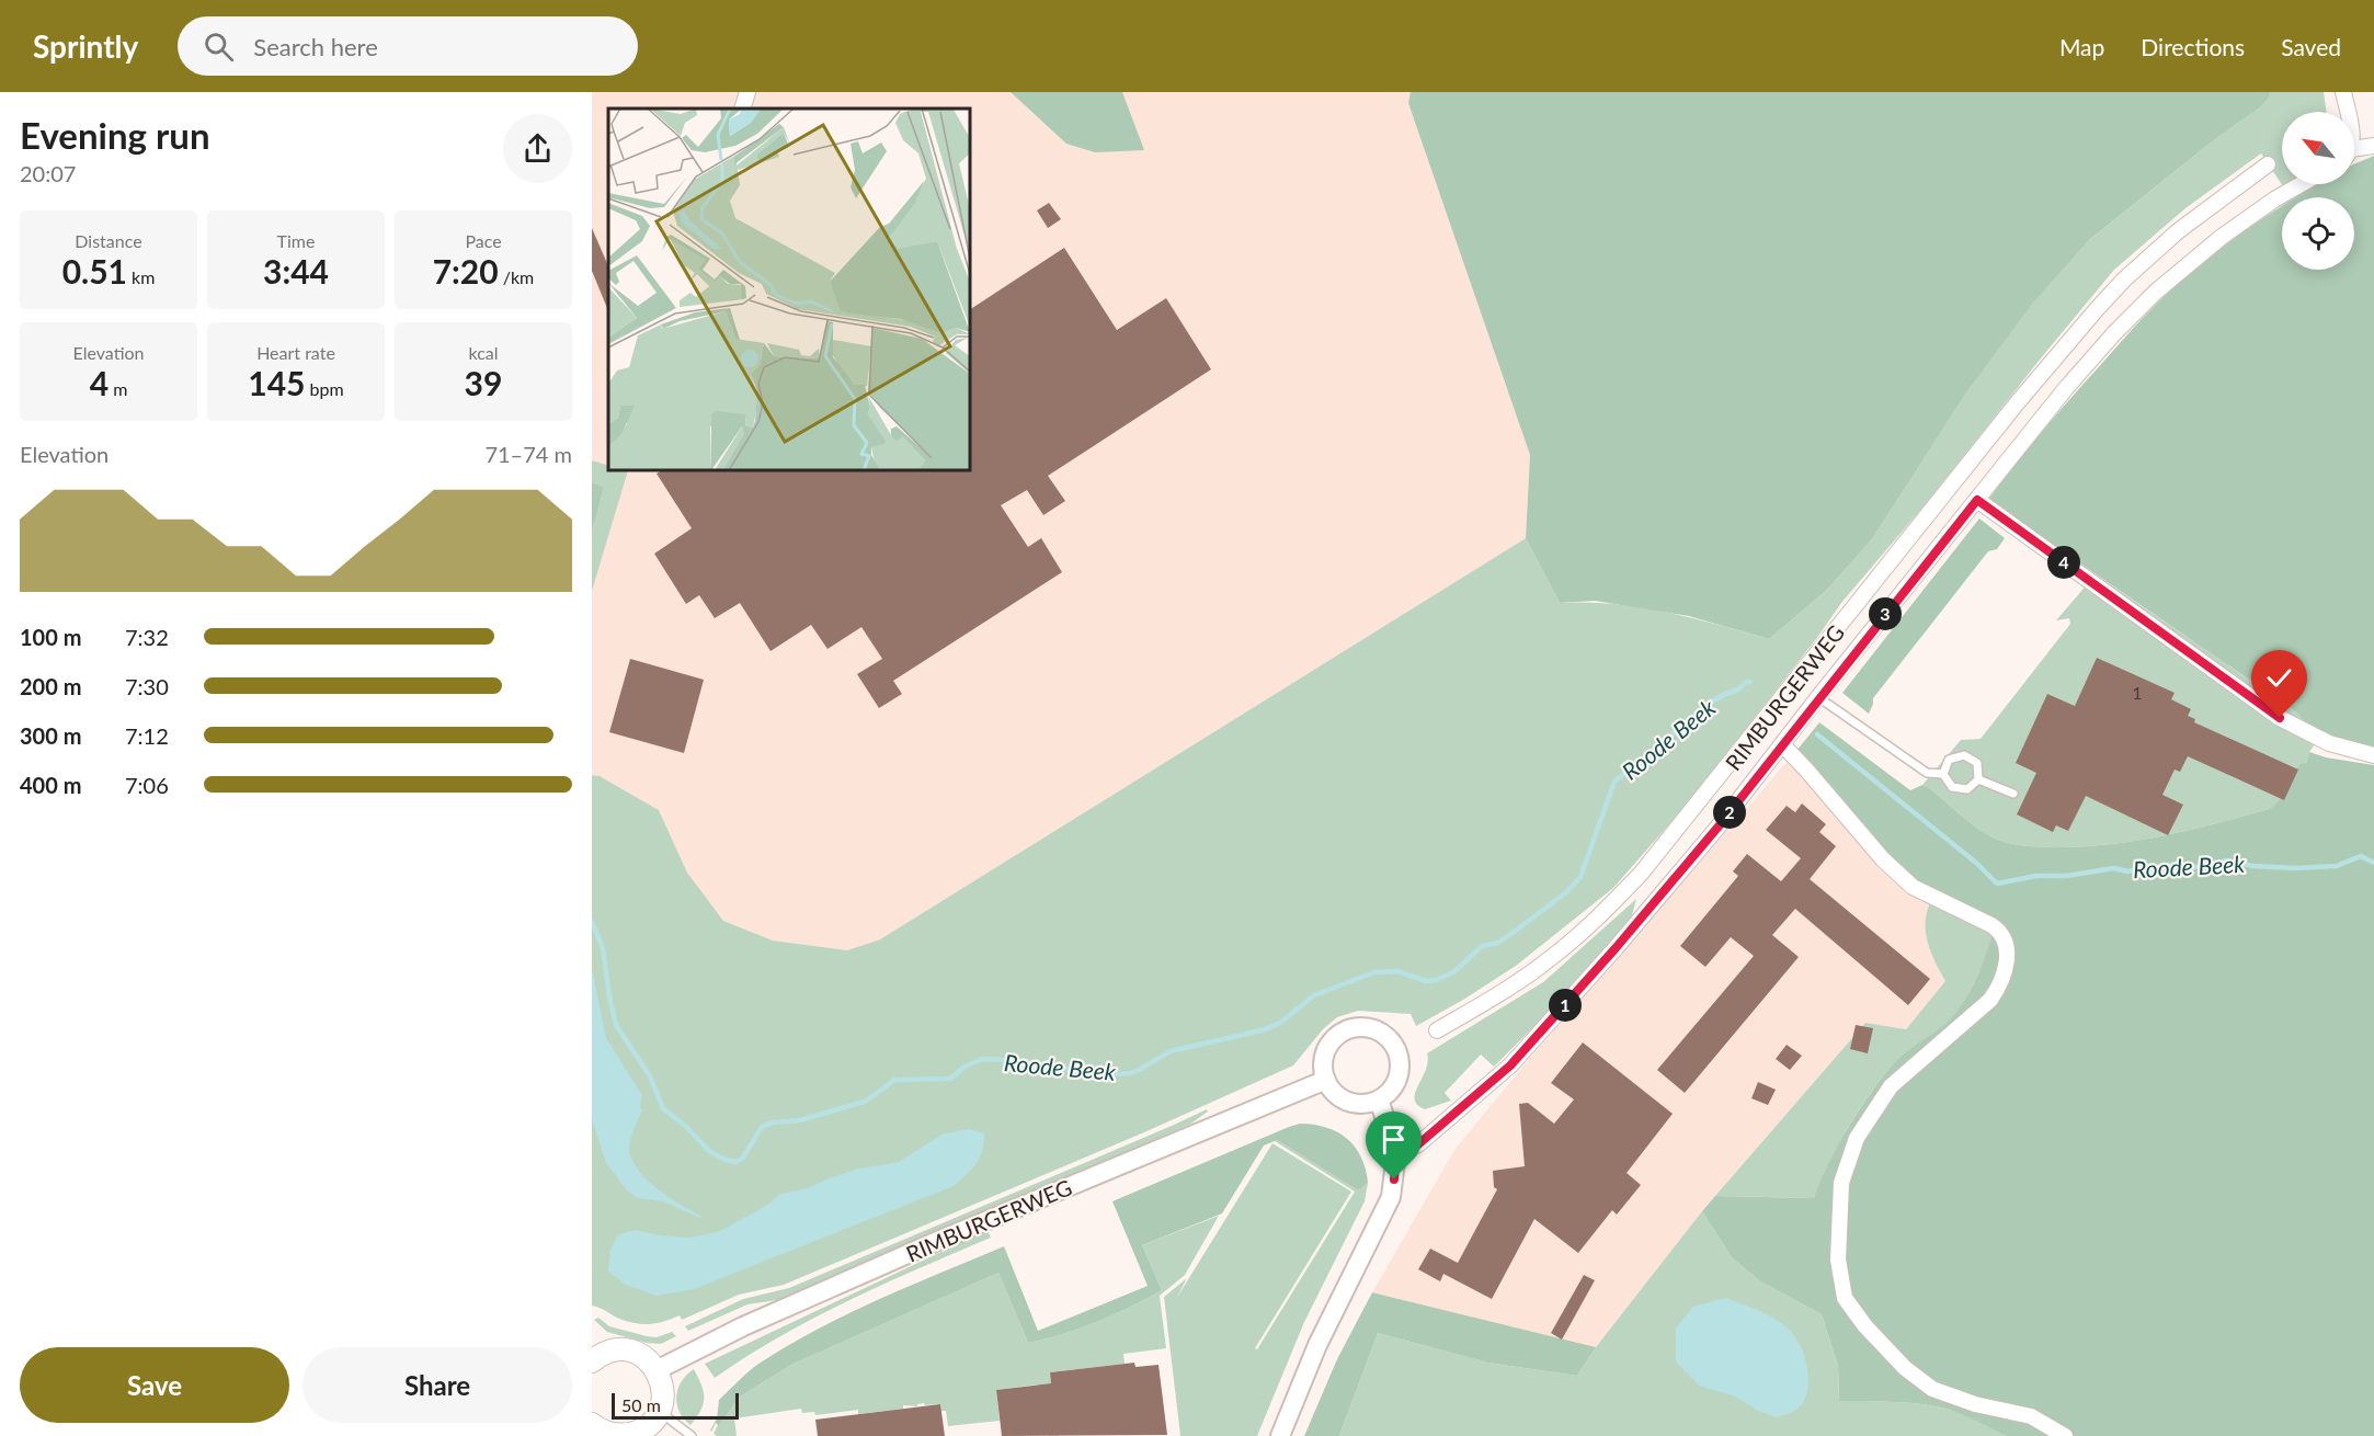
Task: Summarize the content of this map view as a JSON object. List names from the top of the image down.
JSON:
{
  "streets": {
    "street": ["RIMBURGERWEG"]
  },
  "water": ["Roode Beek"],
  "house_numbers": ["1"],
  "scale_bar": "50 m",
  "north": "top left",
  "page": {
    "header": "Sprintly",
    "search": "Search here",
    "nav": ["Map", "Directions", "Saved"],
    "heading": ["Evening run", "20:07"],
    "stats": [
      ["Distance", "0.51 km"],
      ["Time", "3:44"],
      ["Pace", "7:20 /km"],
      ["Elevation", "4 m"],
      ["Heart rate", "145 bpm"],
      ["kcal", "39"]
    ],
    "chart": ["Elevation", "71–74 m"],
    "pins": [
      "4",
      "3",
      "2",
      "1"
    ],
    "list": [
      {
        "name": "100 m",
        "note": "7:32"
      },
      {
        "name": "200 m",
        "note": "7:30"
      },
      {
        "name": "300 m",
        "note": "7:12"
      },
      {
        "name": "400 m",
        "note": "7:06"
      }
    ],
    "buttons": ["Save", "Share"],
    "scale": "50 m"
  }
}
